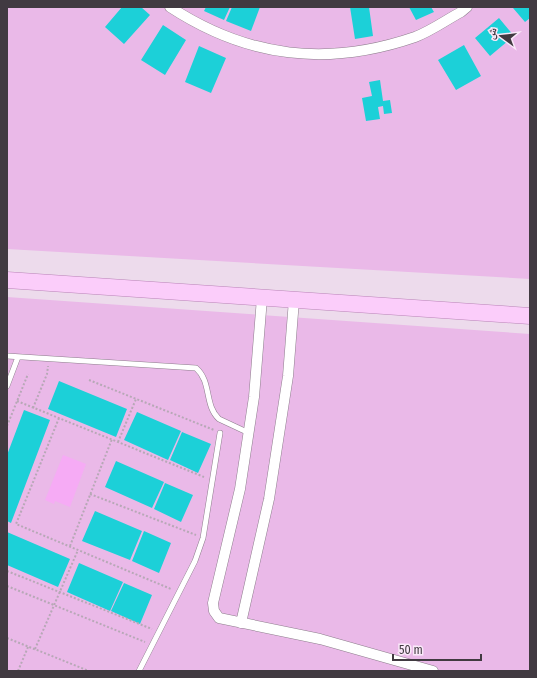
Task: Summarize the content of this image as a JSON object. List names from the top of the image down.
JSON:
{
  "scale_bar": "50 m",
  "north": "left"
}
